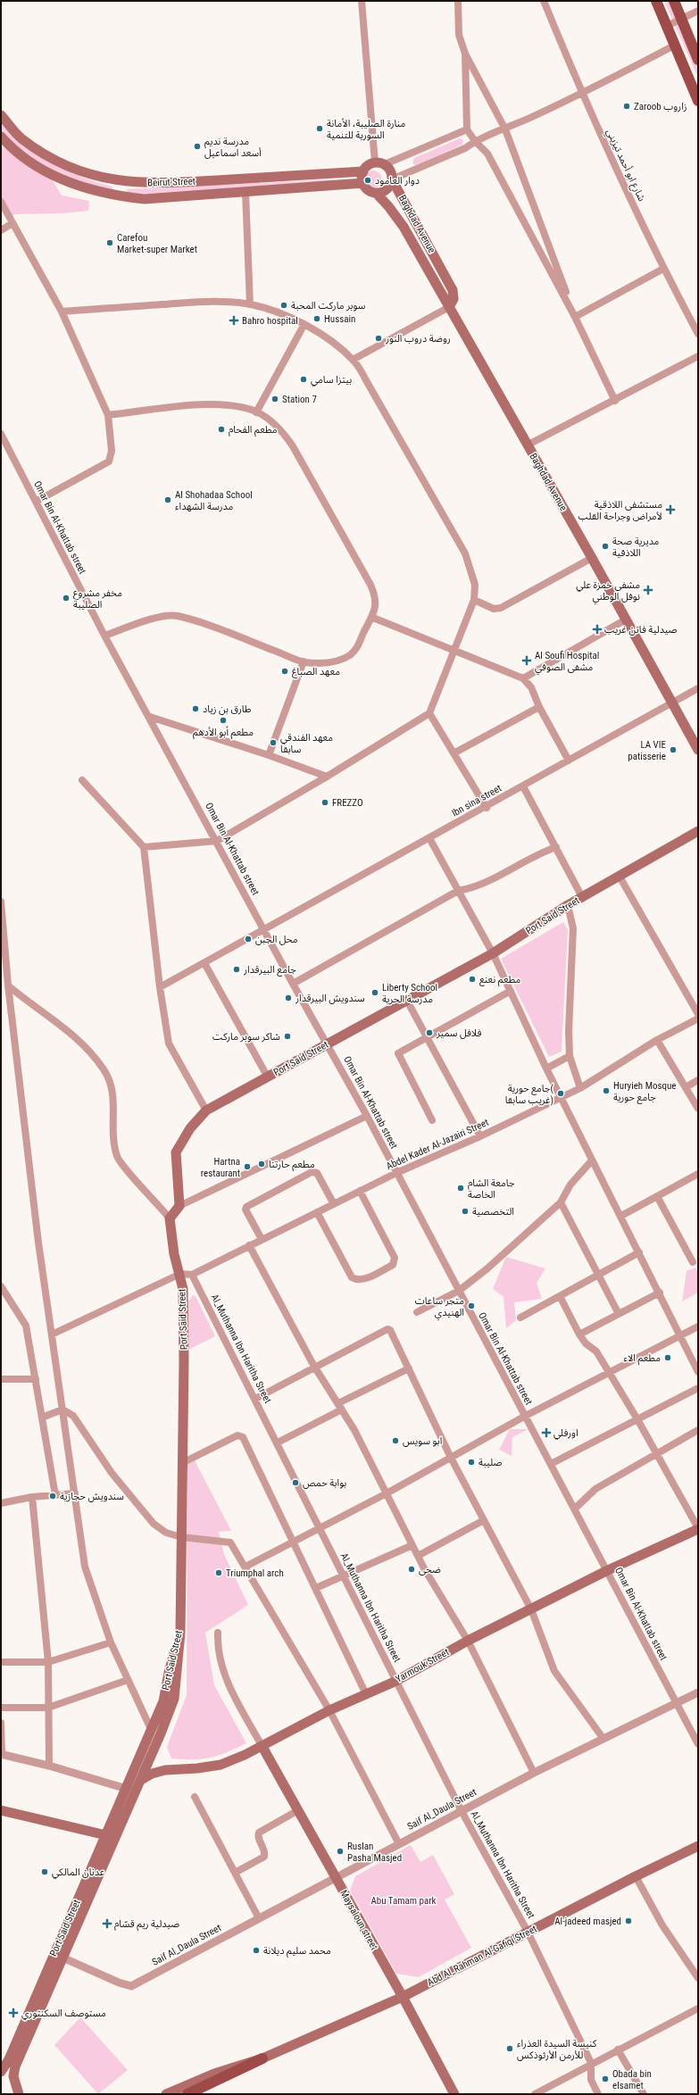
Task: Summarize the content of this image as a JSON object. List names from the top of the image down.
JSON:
{
  "streets": {
    "main road": [
      "Beirut Street",
      "Baghdad Avenue",
      "Port Said Street",
      "Yarmouk Street",
      "Maysaloun street",
      "Abd Al_Rahman Al-Gafiqi Street"
    ],
    "street": [
      "شارع ابو أحمد تيزيني",
      "Omar Bin Al-Khattab street",
      "Ibn sina street",
      "Abdel Kader Al-Jazairi Street",
      "Al_Muthanna Ibn Haritha Street",
      "Saif Al_Daula Street"
    ]
  },
  "crossings": [
    ["Beirut Street", "Baghdad Avenue"],
    ["Baghdad Avenue", "Ibn sina street"],
    ["Omar Bin Al-Khattab street", "Ibn sina street"],
    ["Omar Bin Al-Khattab street", "Port Said Street"],
    ["Omar Bin Al-Khattab street", "Abdel Kader Al-Jazairi Street"],
    ["Omar Bin Al-Khattab street", "Yarmouk Street"],
    ["Omar Bin Al-Khattab street", "Saif Al_Daula Street"],
    ["Abdel Kader Al-Jazairi Street", "Al_Muthanna Ibn Haritha Street"],
    ["Al_Muthanna Ibn Haritha Street", "Yarmouk Street"],
    ["Al_Muthanna Ibn Haritha Street", "Saif Al_Daula Street"],
    ["Al_Muthanna Ibn Haritha Street", "Abd Al_Rahman Al-Gafiqi Street"],
    ["Yarmouk Street", "Maysaloun street"],
    ["Saif Al_Daula Street", "Maysaloun street"],
    ["Maysaloun street", "Abd Al_Rahman Al-Gafiqi Street"]
  ],
  "parks": ["Abu Tamam park"],
  "places": {
    "other": [
      "Zaroob زاروب",
      "منارة الصليبة، الأمانة السورية للتنمية",
      "مدرسة نديم أسعد اسماعيل",
      "دوار العامود",
      "Carefou Market-super Market",
      "سوبر ماركت المحبة",
      "Hussain",
      "روضة دروب النور",
      "بيتزا سامي",
      "Station 7",
      "مطعم الفحام",
      "Al Shohadaa School مدرسة الشهداء",
      "مديرية صحة اللاذقية",
      "مخفر مشروع الصليبة",
      "معهد الصباغ",
      "طارق بن زياد",
      "مطعم أبو الأدهم",
      "معهد الفندقي سابقا",
      "LA VIE patisserie",
      "FREZZO",
      "محل الجبن",
      "جامع البيرقدار",
      "مطعم نعنع",
      "Liberty School مدرسة الحرية",
      "سندويش البيرقدار",
      "فلافل سمير",
      "شاكر سوبر ماركت",
      "Huryieh Mosque جامع حورية",
      "جامع حورية( غريب سابقا)",
      "مطعم حارتنا",
      "Hartna restaurant",
      "جامعة الشام الخاصة",
      "التخصصية",
      "متجر ساعات الهنيدي",
      "مطعم الاء",
      "ابو سويس",
      "صليبة",
      "بوابة حمص",
      "سندويش حجازية",
      "ضحى",
      "Triumphal arch",
      "Ruslan Pasha Masjed",
      "عدنان المالكي",
      "Al-jadeed masjed",
      "محمد سليم ديلانة",
      "كنيسة السيدة العذراء للأرمن الأرثوذكس",
      "Obada bin elsamet"
    ],
    "health": [
      "Bahro hospital",
      "مستشفى اللاذقية لأمراض وجراحة القلب",
      "مشفى خمزة علي نوفل الوطني",
      "صيدلية فاتن غريب",
      "Al Soufi Hospital مشفى الصوفي",
      "اورفلي",
      "صيدلية ريم قسّام",
      "مستوصف السكنتوري"
    ]
  }
}
